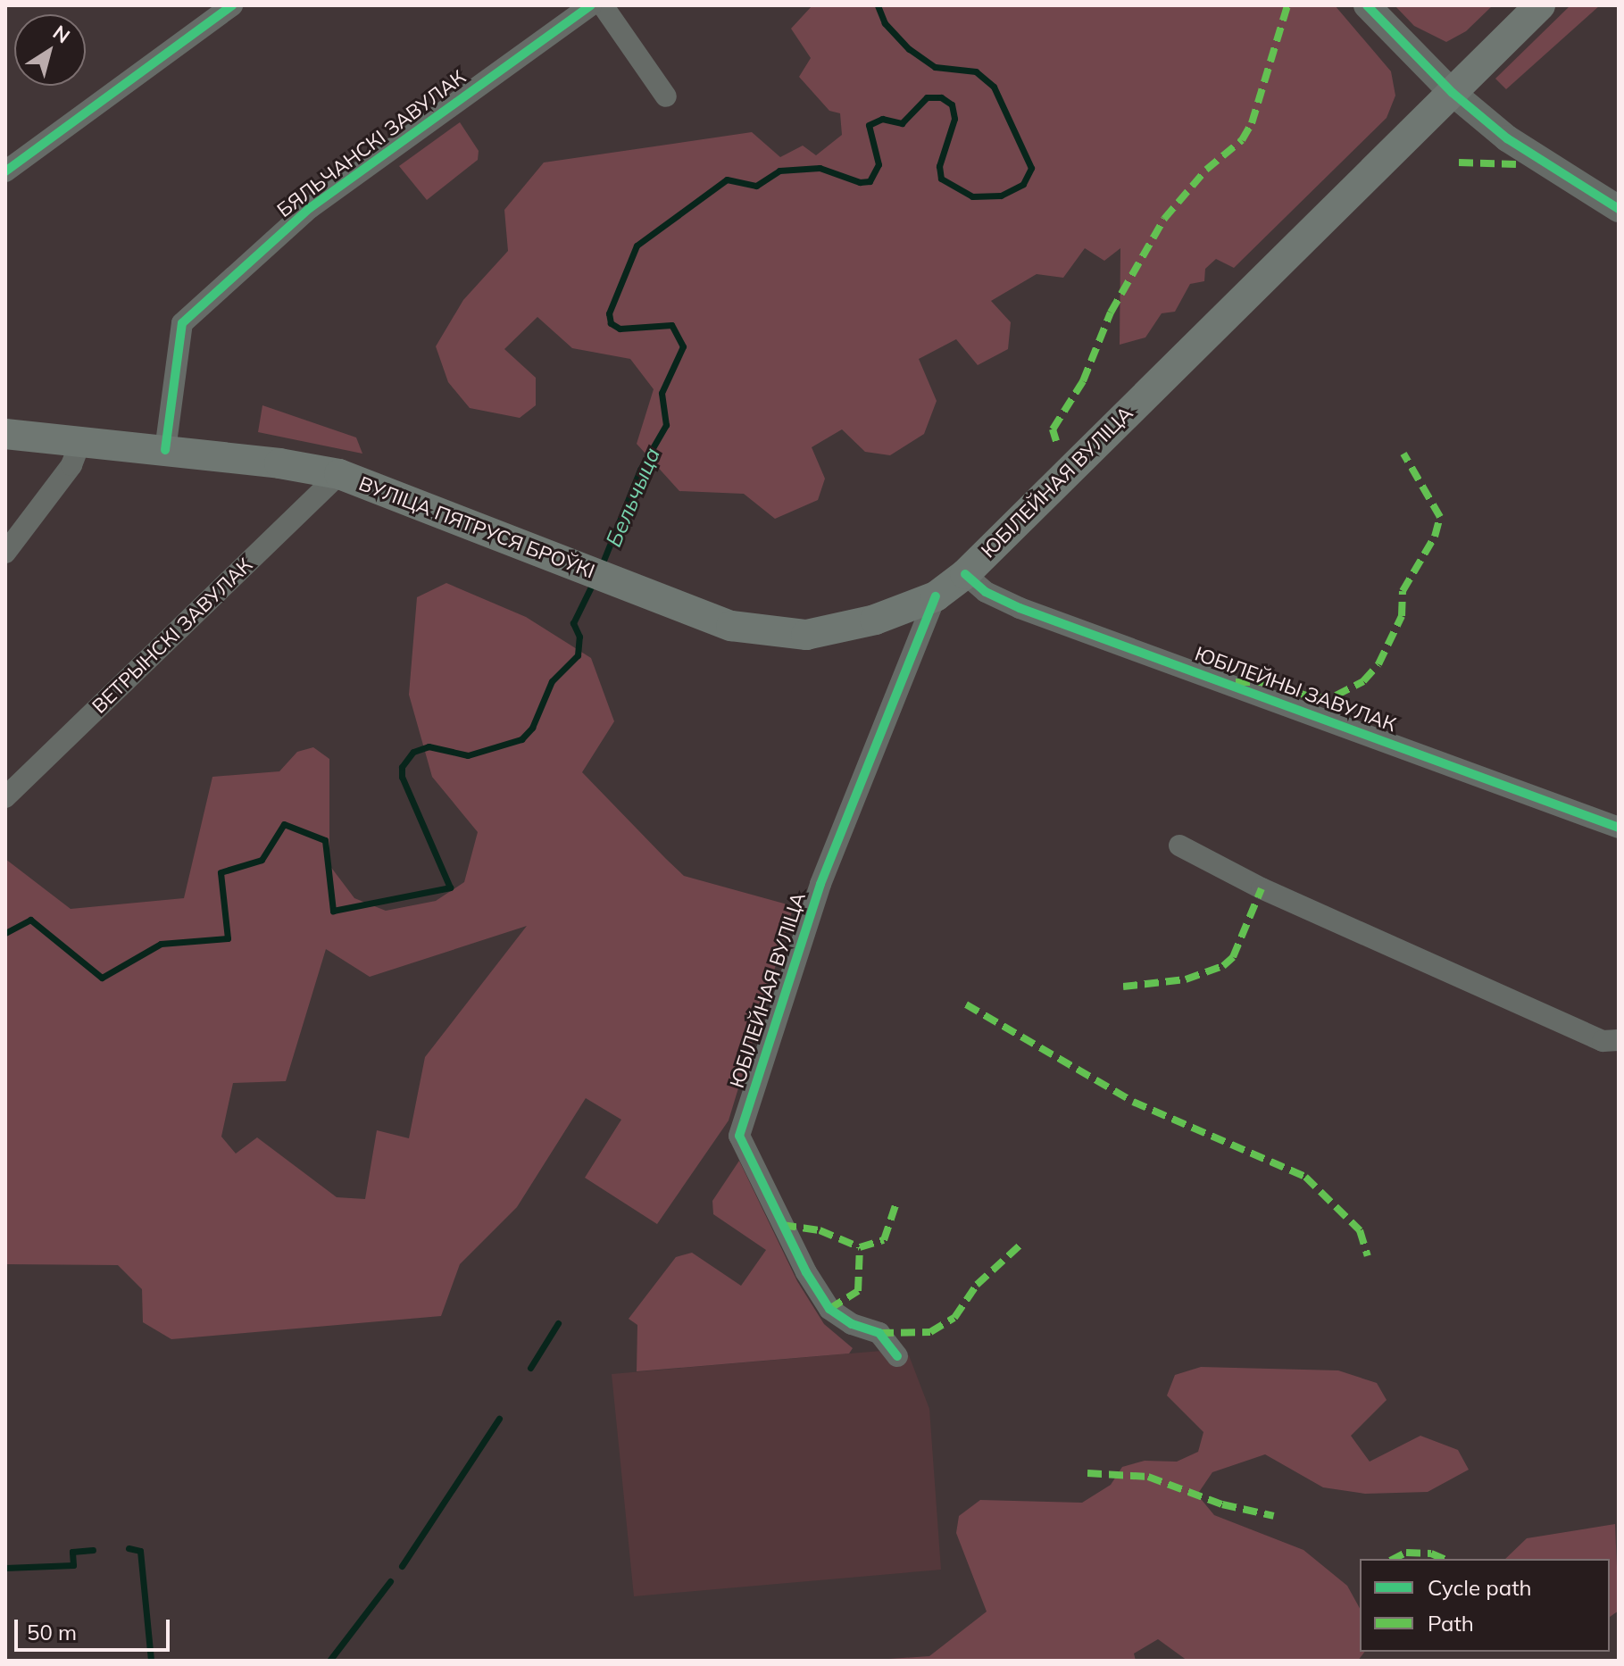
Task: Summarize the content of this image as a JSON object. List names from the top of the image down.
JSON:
{
  "streets": {
    "main road": ["ЮБІЛЕЙНАЯ ВУЛІЦА", "ВУЛІЦА ПЯТРУСЯ БРОЎКІ"],
    "street": ["БЯЛЬЧАНСКІ ЗАВУЛАК", "ВЕТРЫНСКІ ЗАВУЛАК", "ЮБІЛЕЙНЫ ЗАВУЛАК"]
  },
  "crossings": [
    ["БЯЛЬЧАНСКІ ЗАВУЛАК", "ВУЛІЦА ПЯТРУСЯ БРОЎКІ"],
    ["ЮБІЛЕЙНАЯ ВУЛІЦА", "ВУЛІЦА ПЯТРУСЯ БРОЎКІ"],
    ["ЮБІЛЕЙНАЯ ВУЛІЦА", "ЮБІЛЕЙНЫ ЗАВУЛАК"],
    ["ВУЛІЦА ПЯТРУСЯ БРОЎКІ", "ВЕТРЫНСКІ ЗАВУЛАК"]
  ],
  "water": ["Бельчыца"],
  "legend": ["Cycle path", "Path"],
  "scale_bar": "50 m",
  "north": "top right"
}
